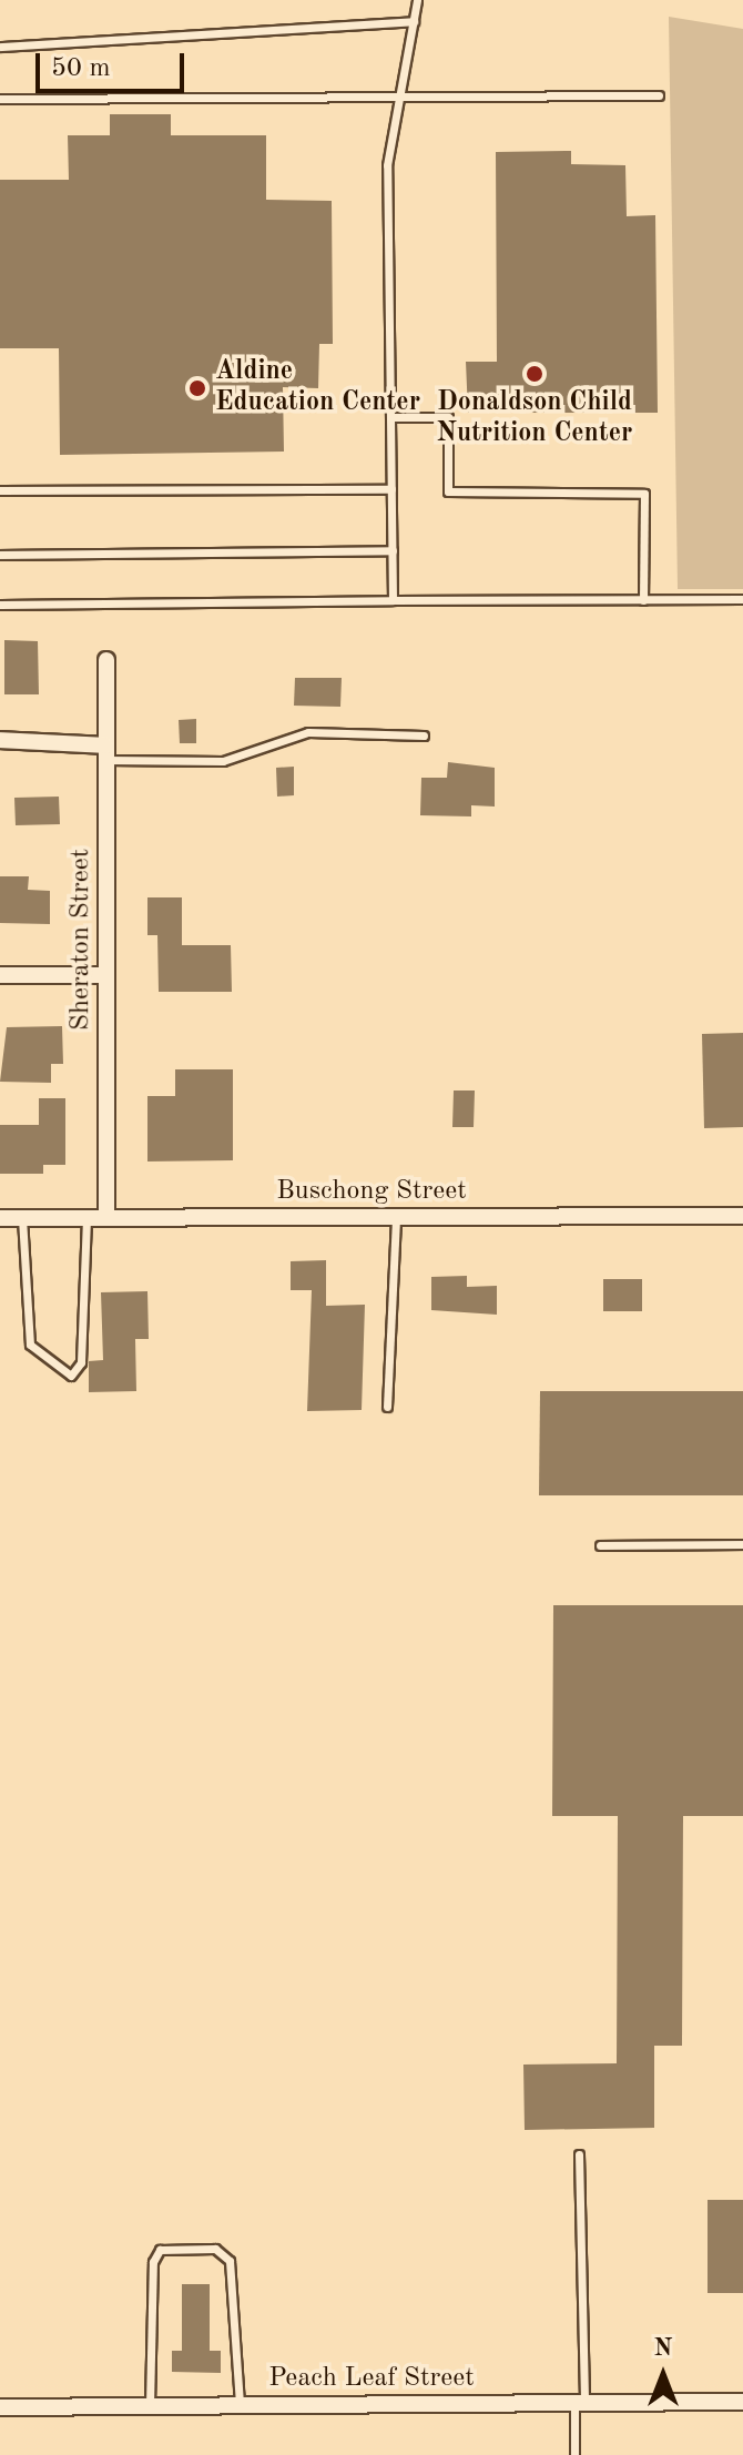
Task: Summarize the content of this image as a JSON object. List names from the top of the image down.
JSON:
{
  "streets": {
    "street": ["Sheraton Street", "Buschong Street", "Peach Leaf Street"]
  },
  "crossings": [
    ["Sheraton Street", "Buschong Street"]
  ],
  "places": ["Donaldson Child Nutrition Center", "Aldine Education Center"],
  "scale_bar": "50 m",
  "north": "top"
}
